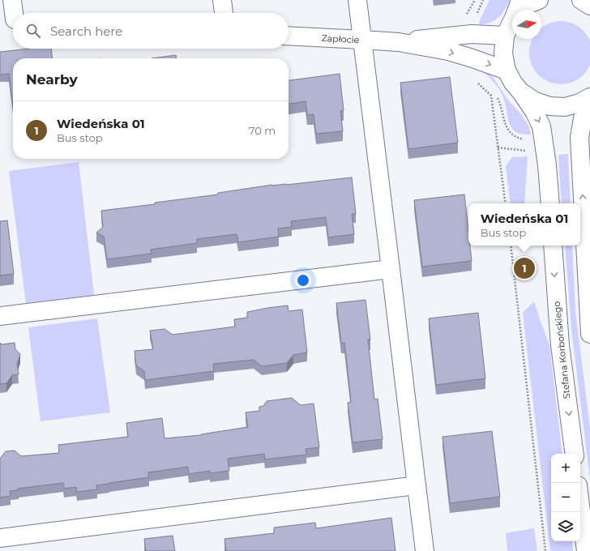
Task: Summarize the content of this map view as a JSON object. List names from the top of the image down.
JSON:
{
  "streets": {
    "street": ["Zapłocie", "Stefana Korbońskiego"]
  },
  "north": "right",
  "page": {
    "search": "Search here",
    "heading": "Nearby",
    "list": [
      {
        "mark": "1",
        "name": "Wiedeńska 01",
        "note": "Bus stop",
        "value": "70 m"
      }
    ],
    "popup": ["Wiedeńska 01", "Bus stop"],
    "pins": "1",
    "map_buttons": ["+", "−"]
  }
}
